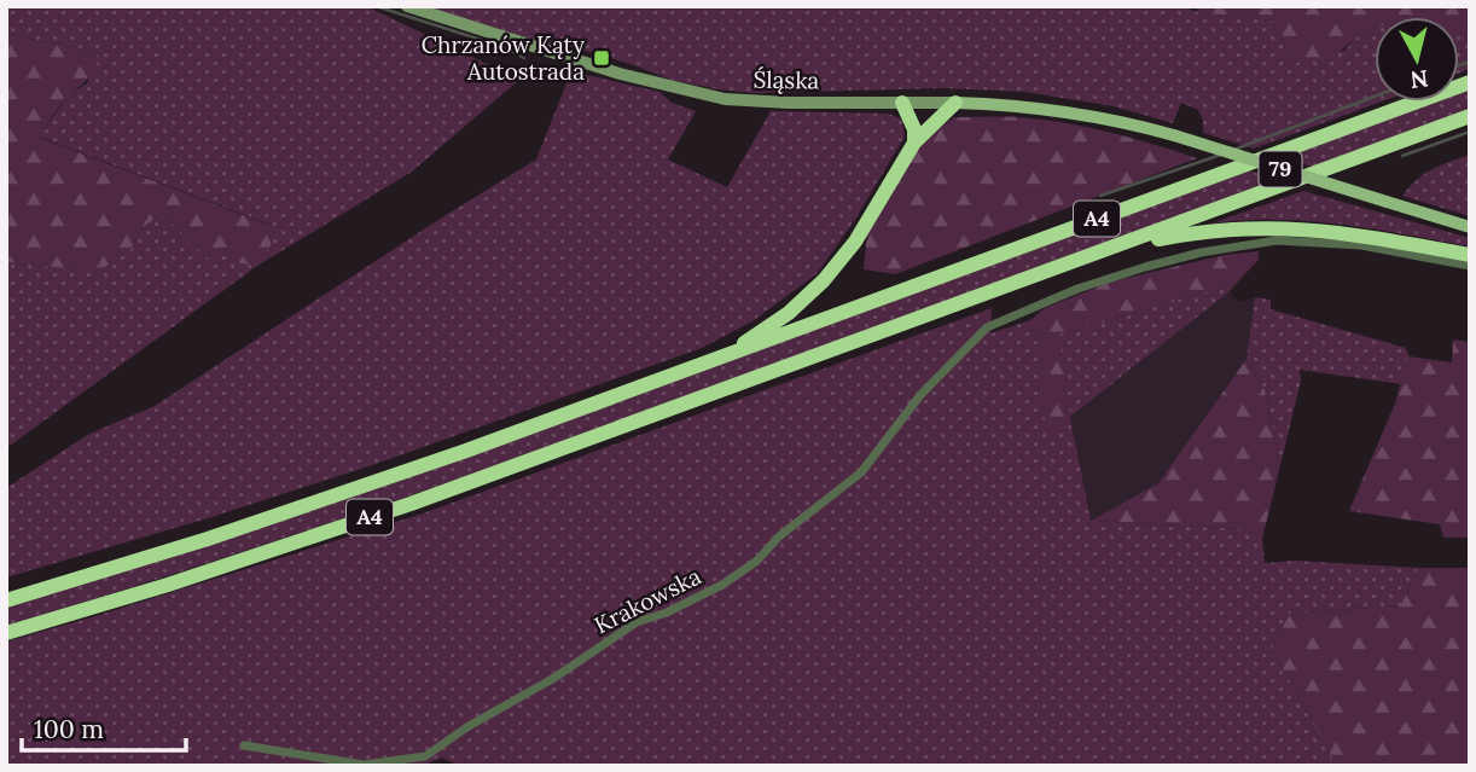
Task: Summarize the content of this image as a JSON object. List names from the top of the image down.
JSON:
{
  "streets": {
    "highway": ["A4"],
    "main road": ["Śląska", "79"],
    "street": ["Krakowska"]
  },
  "places": {
    "transit": ["Chrzanów Kąty Autostrada"]
  },
  "scale_bar": "100 m",
  "north": "bottom"
}
